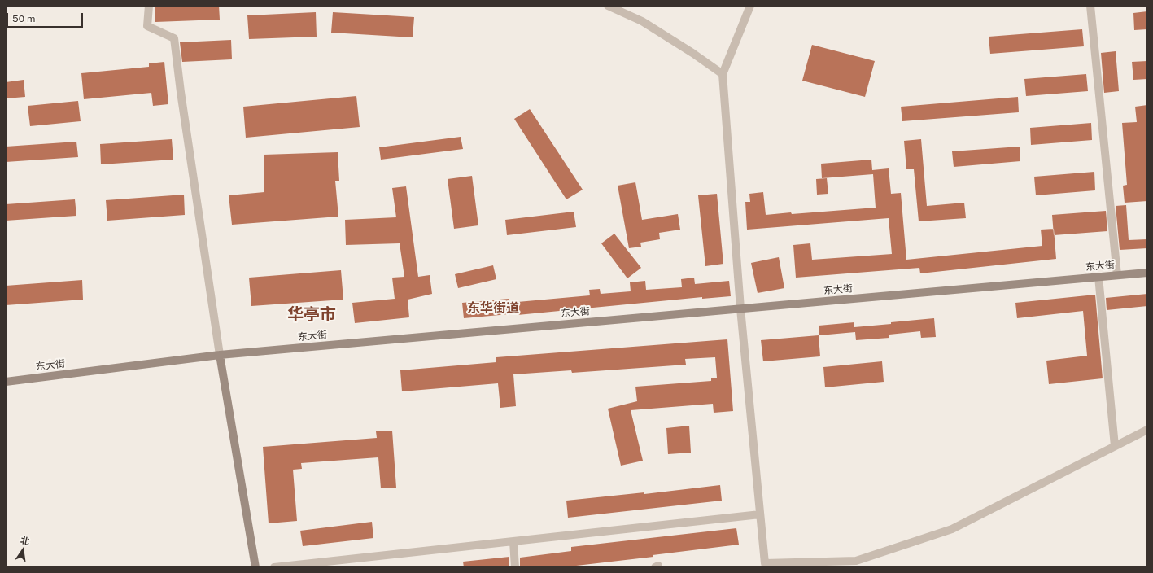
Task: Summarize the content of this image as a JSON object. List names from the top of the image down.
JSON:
{
  "streets": {
    "street": ["东大街"]
  },
  "districts": ["东华街道", "华亭市"],
  "scale_bar": "50 m",
  "north": "top"
}
